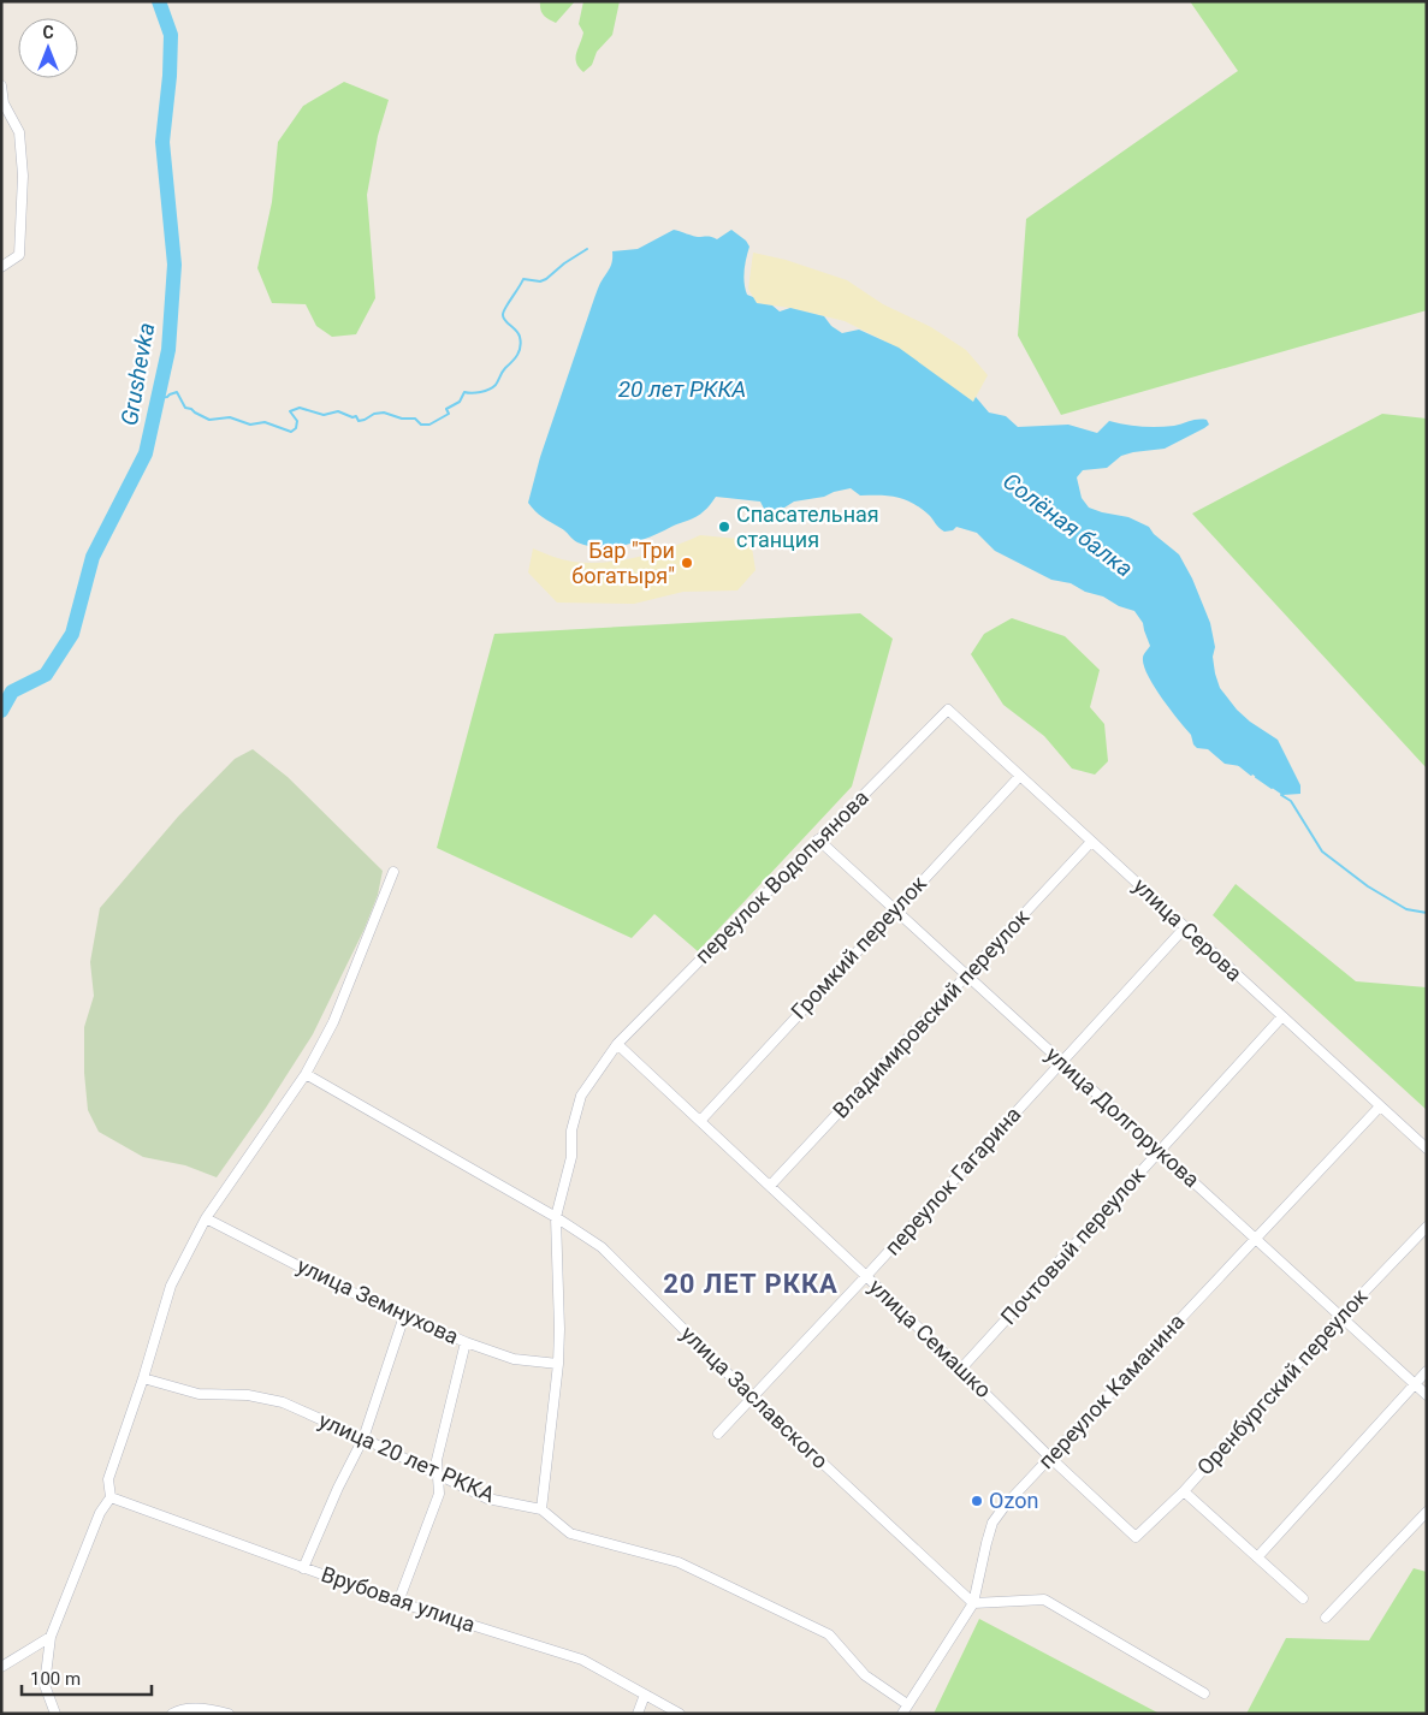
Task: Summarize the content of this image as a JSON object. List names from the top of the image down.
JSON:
{
  "streets": {
    "street": [
      "переулок Водопьянова",
      "улица Серова",
      "Громкий переулок",
      "Владимировский переулок",
      "улица Долгорукова",
      "переулок Гагарина",
      "Почтовый переулок",
      "улица Земнухова",
      "улица Семашко",
      "Оренбургский переулок",
      "переулок Каманина",
      "улица Заславского",
      "улица 20 лет РККА",
      "Врубовая улица"
    ]
  },
  "crossings": [
    ["переулок Водопьянова", "улица Серова"],
    ["переулок Водопьянова", "улица Долгорукова"],
    ["переулок Водопьянова", "улица Земнухова"],
    ["переулок Водопьянова", "улица Семашко"],
    ["переулок Водопьянова", "улица Заславского"],
    ["переулок Водопьянова", "улица 20 лет РККА"],
    ["улица Серова", "Громкий переулок"],
    ["улица Серова", "Владимировский переулок"],
    ["улица Серова", "переулок Гагарина"],
    ["улица Серова", "Почтовый переулок"],
    ["улица Серова", "переулок Каманина"],
    ["Громкий переулок", "улица Долгорукова"],
    ["Громкий переулок", "улица Семашко"],
    ["Владимировский переулок", "улица Долгорукова"],
    ["Владимировский переулок", "улица Семашко"],
    ["улица Долгорукова", "переулок Гагарина"],
    ["улица Долгорукова", "Почтовый переулок"],
    ["улица Долгорукова", "Оренбургский переулок"],
    ["улица Долгорукова", "переулок Каманина"],
    ["переулок Гагарина", "улица Семашко"],
    ["переулок Гагарина", "улица Заславского"],
    ["Почтовый переулок", "улица Семашко"],
    ["улица Семашко", "Оренбургский переулок"],
    ["улица Семашко", "переулок Каманина"],
    ["переулок Каманина", "улица Заславского"],
    ["переулок Каманина", "улица 20 лет РККА"]
  ],
  "districts": ["20 ЛЕТ РККА"],
  "water": ["Grushevka", "20 лет РККА", "Солёная балка"],
  "places": ["Спасательная станция", "Бар \"Три богатыря\"", "Ozon"],
  "scale_bar": "100 m",
  "north": "top"
}
